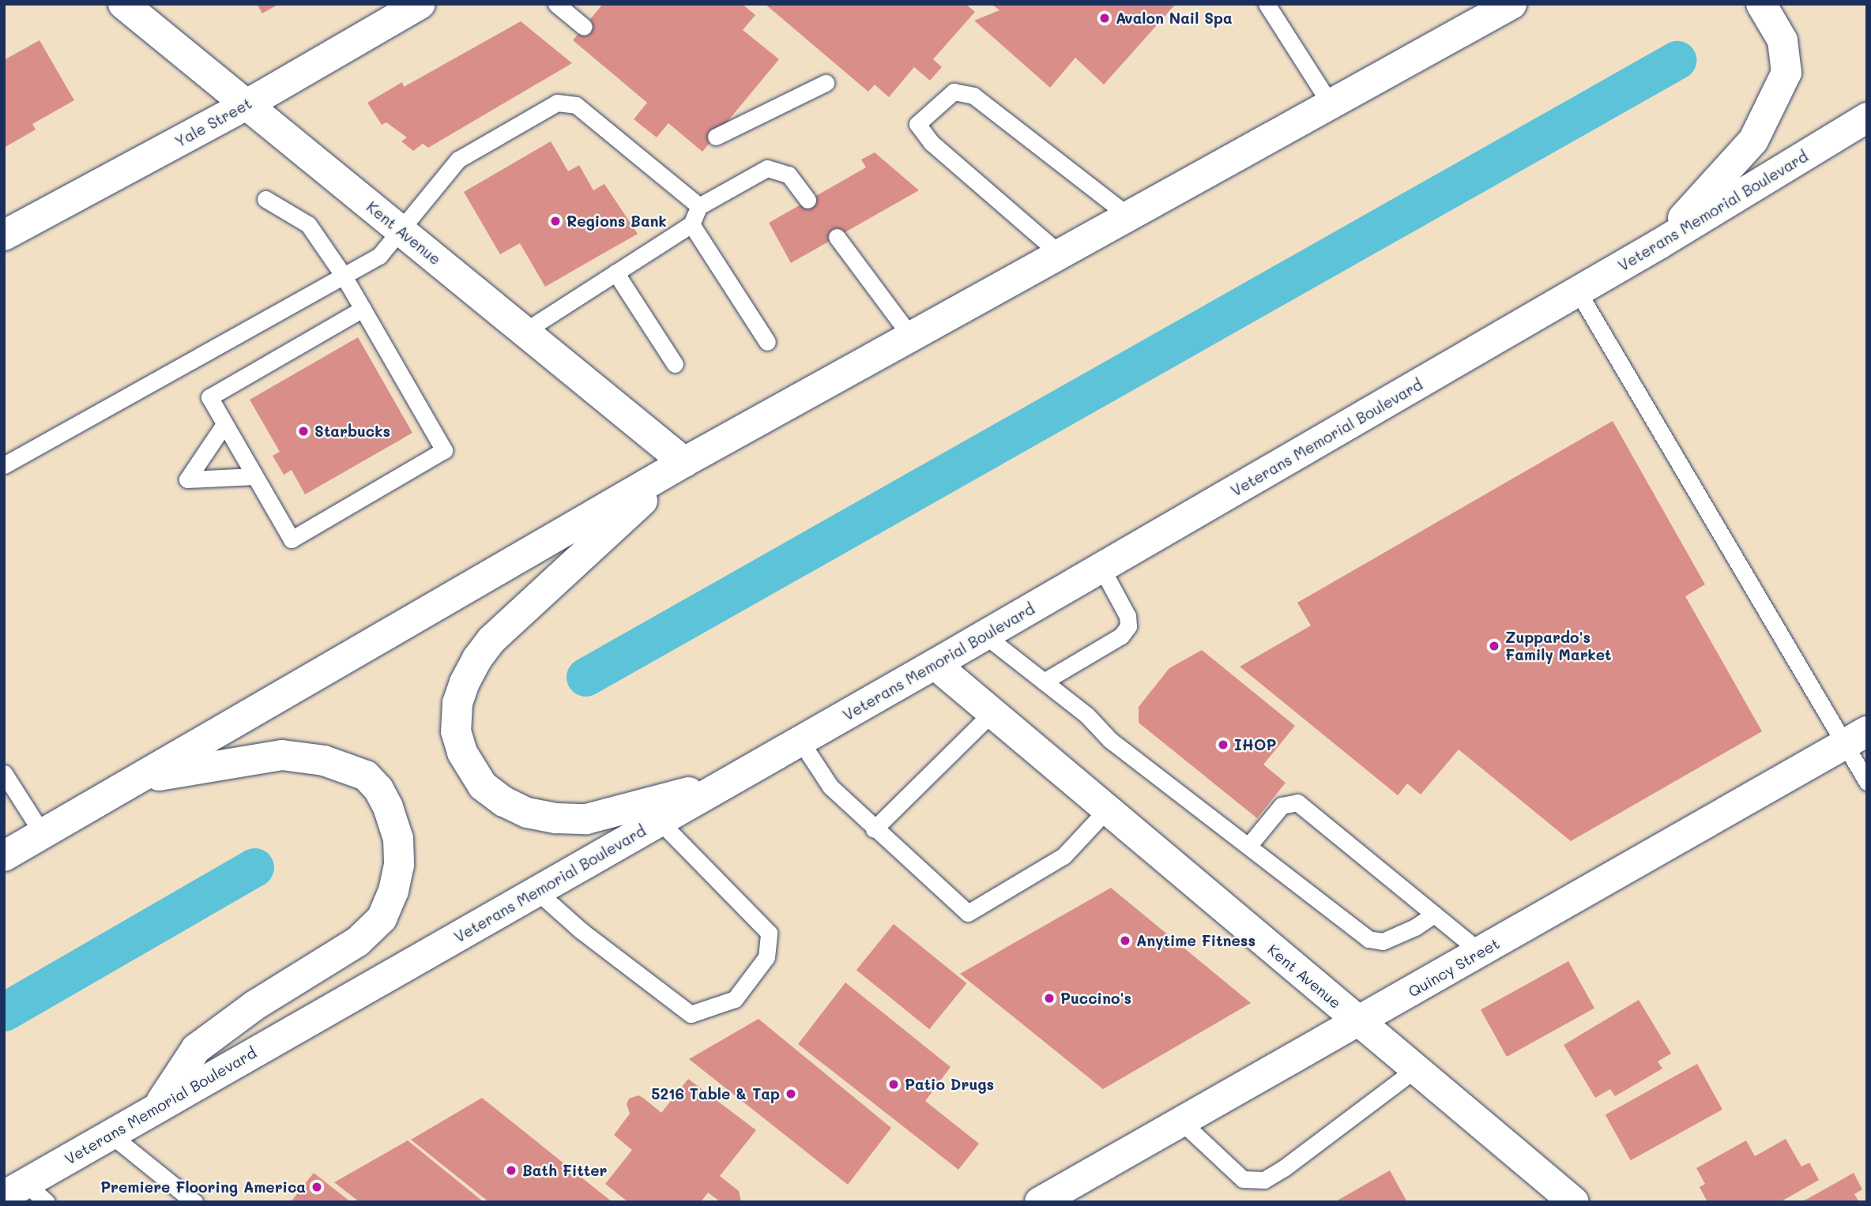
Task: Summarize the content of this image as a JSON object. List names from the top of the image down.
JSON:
{
  "streets": {
    "main road": [
      "Yale Street",
      "Veterans Memorial Boulevard",
      "Kent Avenue",
      "Quincy Street"
    ]
  },
  "crossings": [
    ["Yale Street", "Kent Avenue"],
    ["Veterans Memorial Boulevard", "Kent Avenue"],
    ["Kent Avenue", "Quincy Street"]
  ],
  "places": [
    "Avalon Nail Spa",
    "Regions Bank",
    "Starbucks",
    "Zuppardo's Family Market",
    "IHOP",
    "Anytime Fitness",
    "Puccino's",
    "Patio Drugs",
    "5216 Table & Tap",
    "Bath Fitter",
    "Premiere Flooring America"
  ]
}
